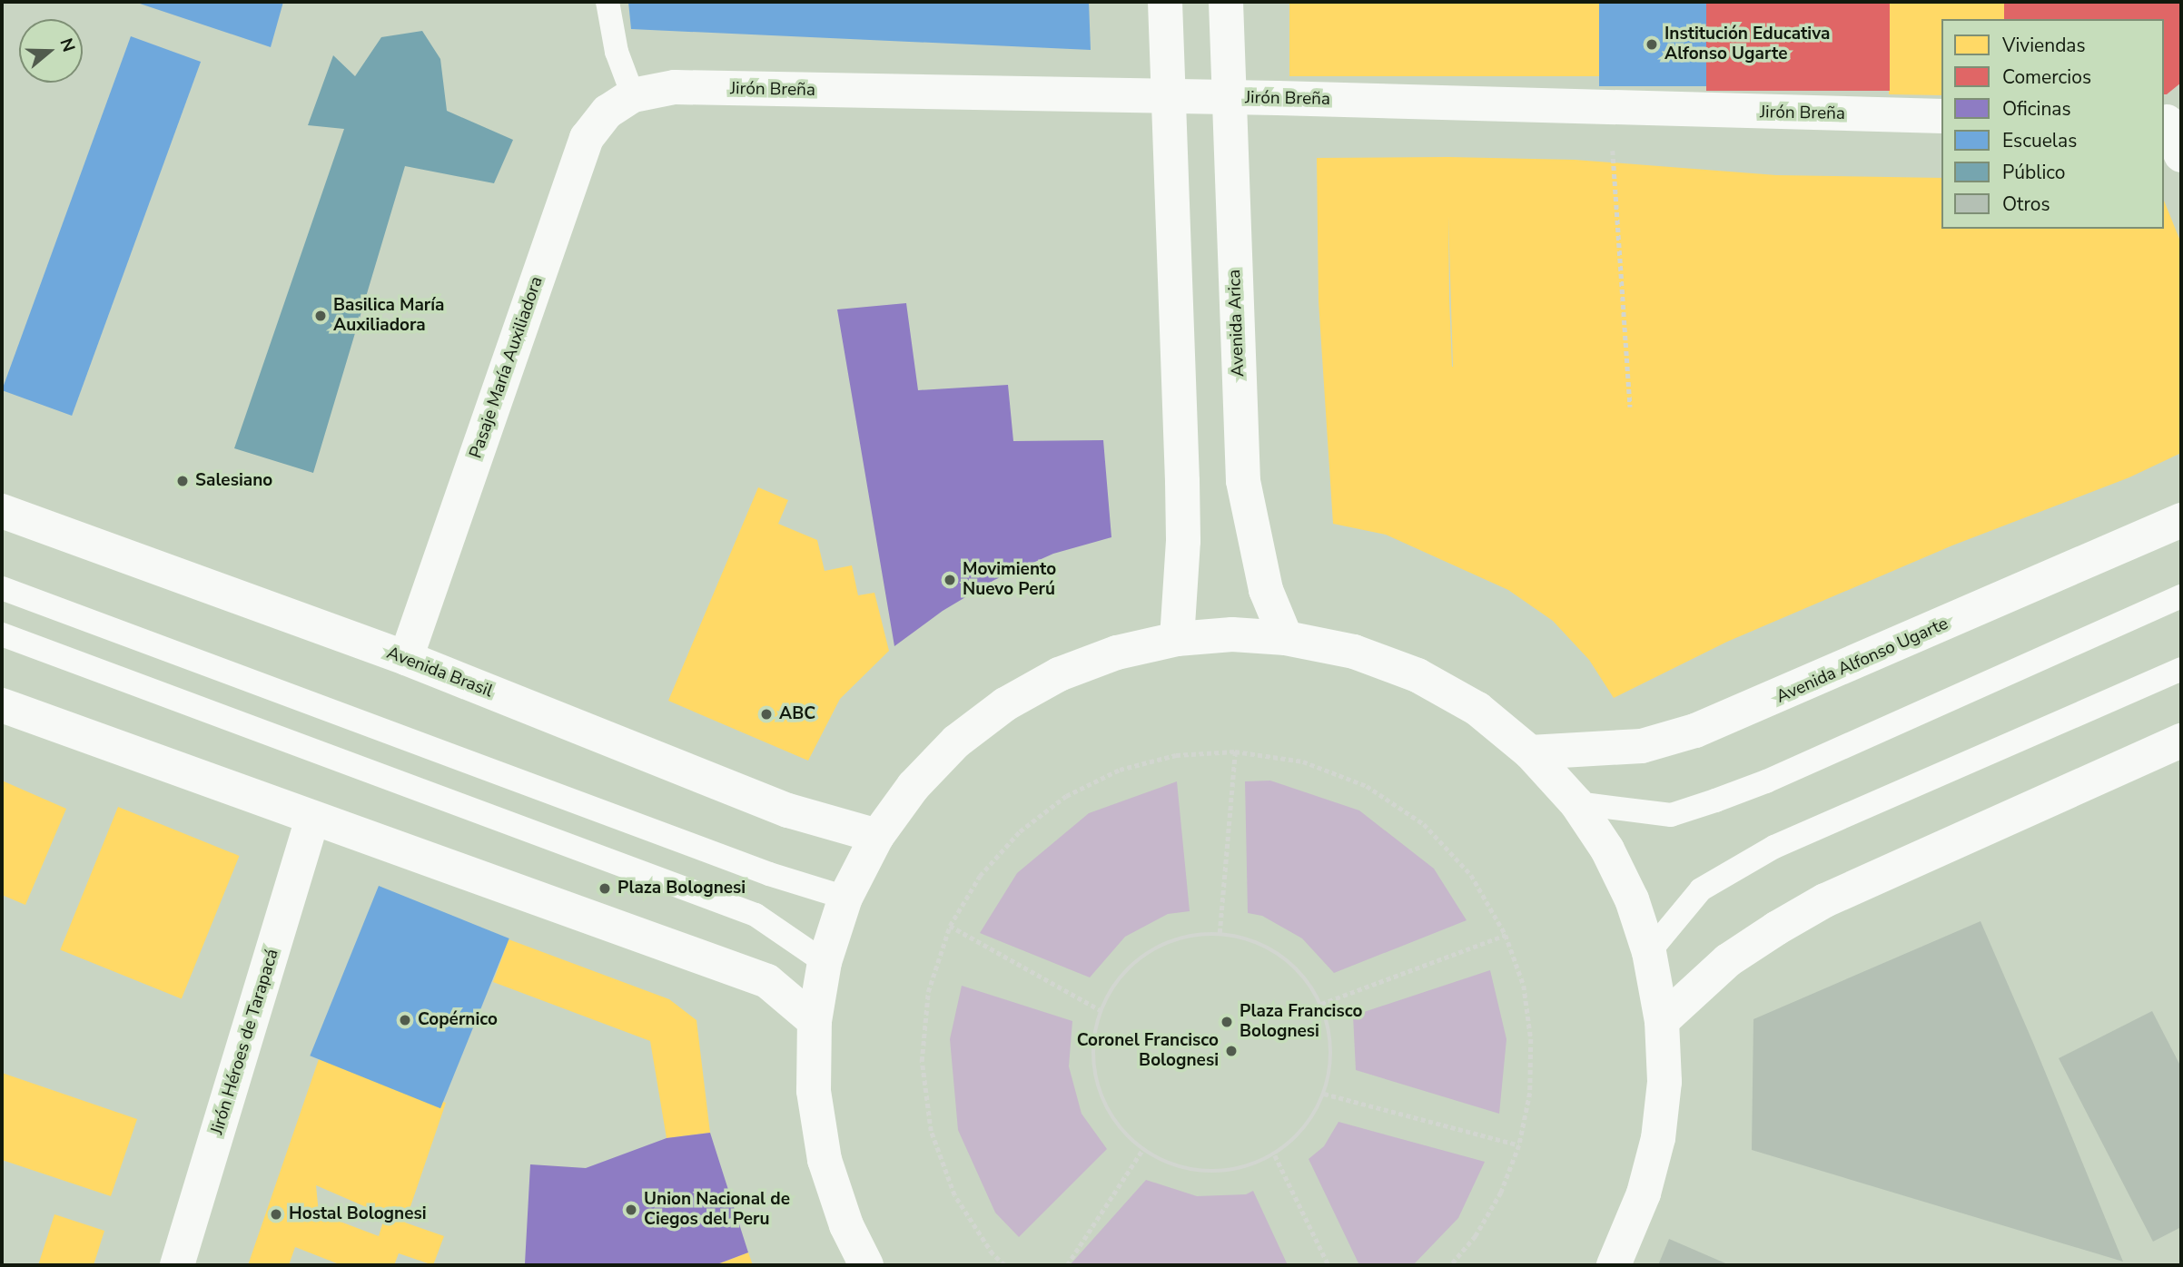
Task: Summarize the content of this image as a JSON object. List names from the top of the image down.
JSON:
{
  "streets": {
    "main road": [
      "Jirón Breña",
      "Avenida Arica",
      "Pasaje María Auxiliadora",
      "Avenida Alfonso Ugarte",
      "Avenida Brasil",
      "Jirón Héroes de Tarapacá"
    ]
  },
  "crossings": [
    ["Jirón Breña", "Avenida Arica"],
    ["Jirón Breña", "Pasaje María Auxiliadora"],
    ["Pasaje María Auxiliadora", "Avenida Brasil"]
  ],
  "places": [
    "Institución Educativa Alfonso Ugarte",
    "Basilica María Auxiliadora",
    "Salesiano",
    "Movimiento Nuevo Perú",
    "ABC",
    "Plaza Bolognesi",
    "Copérnico",
    "Plaza Francisco Bolognesi",
    "Coronel Francisco Bolognesi",
    "Union Nacional de Ciegos del Peru",
    "Hostal Bolognesi"
  ],
  "legend": [
    "Viviendas",
    "Comercios",
    "Oficinas",
    "Escuelas",
    "Público",
    "Otros"
  ],
  "north": "right"
}
